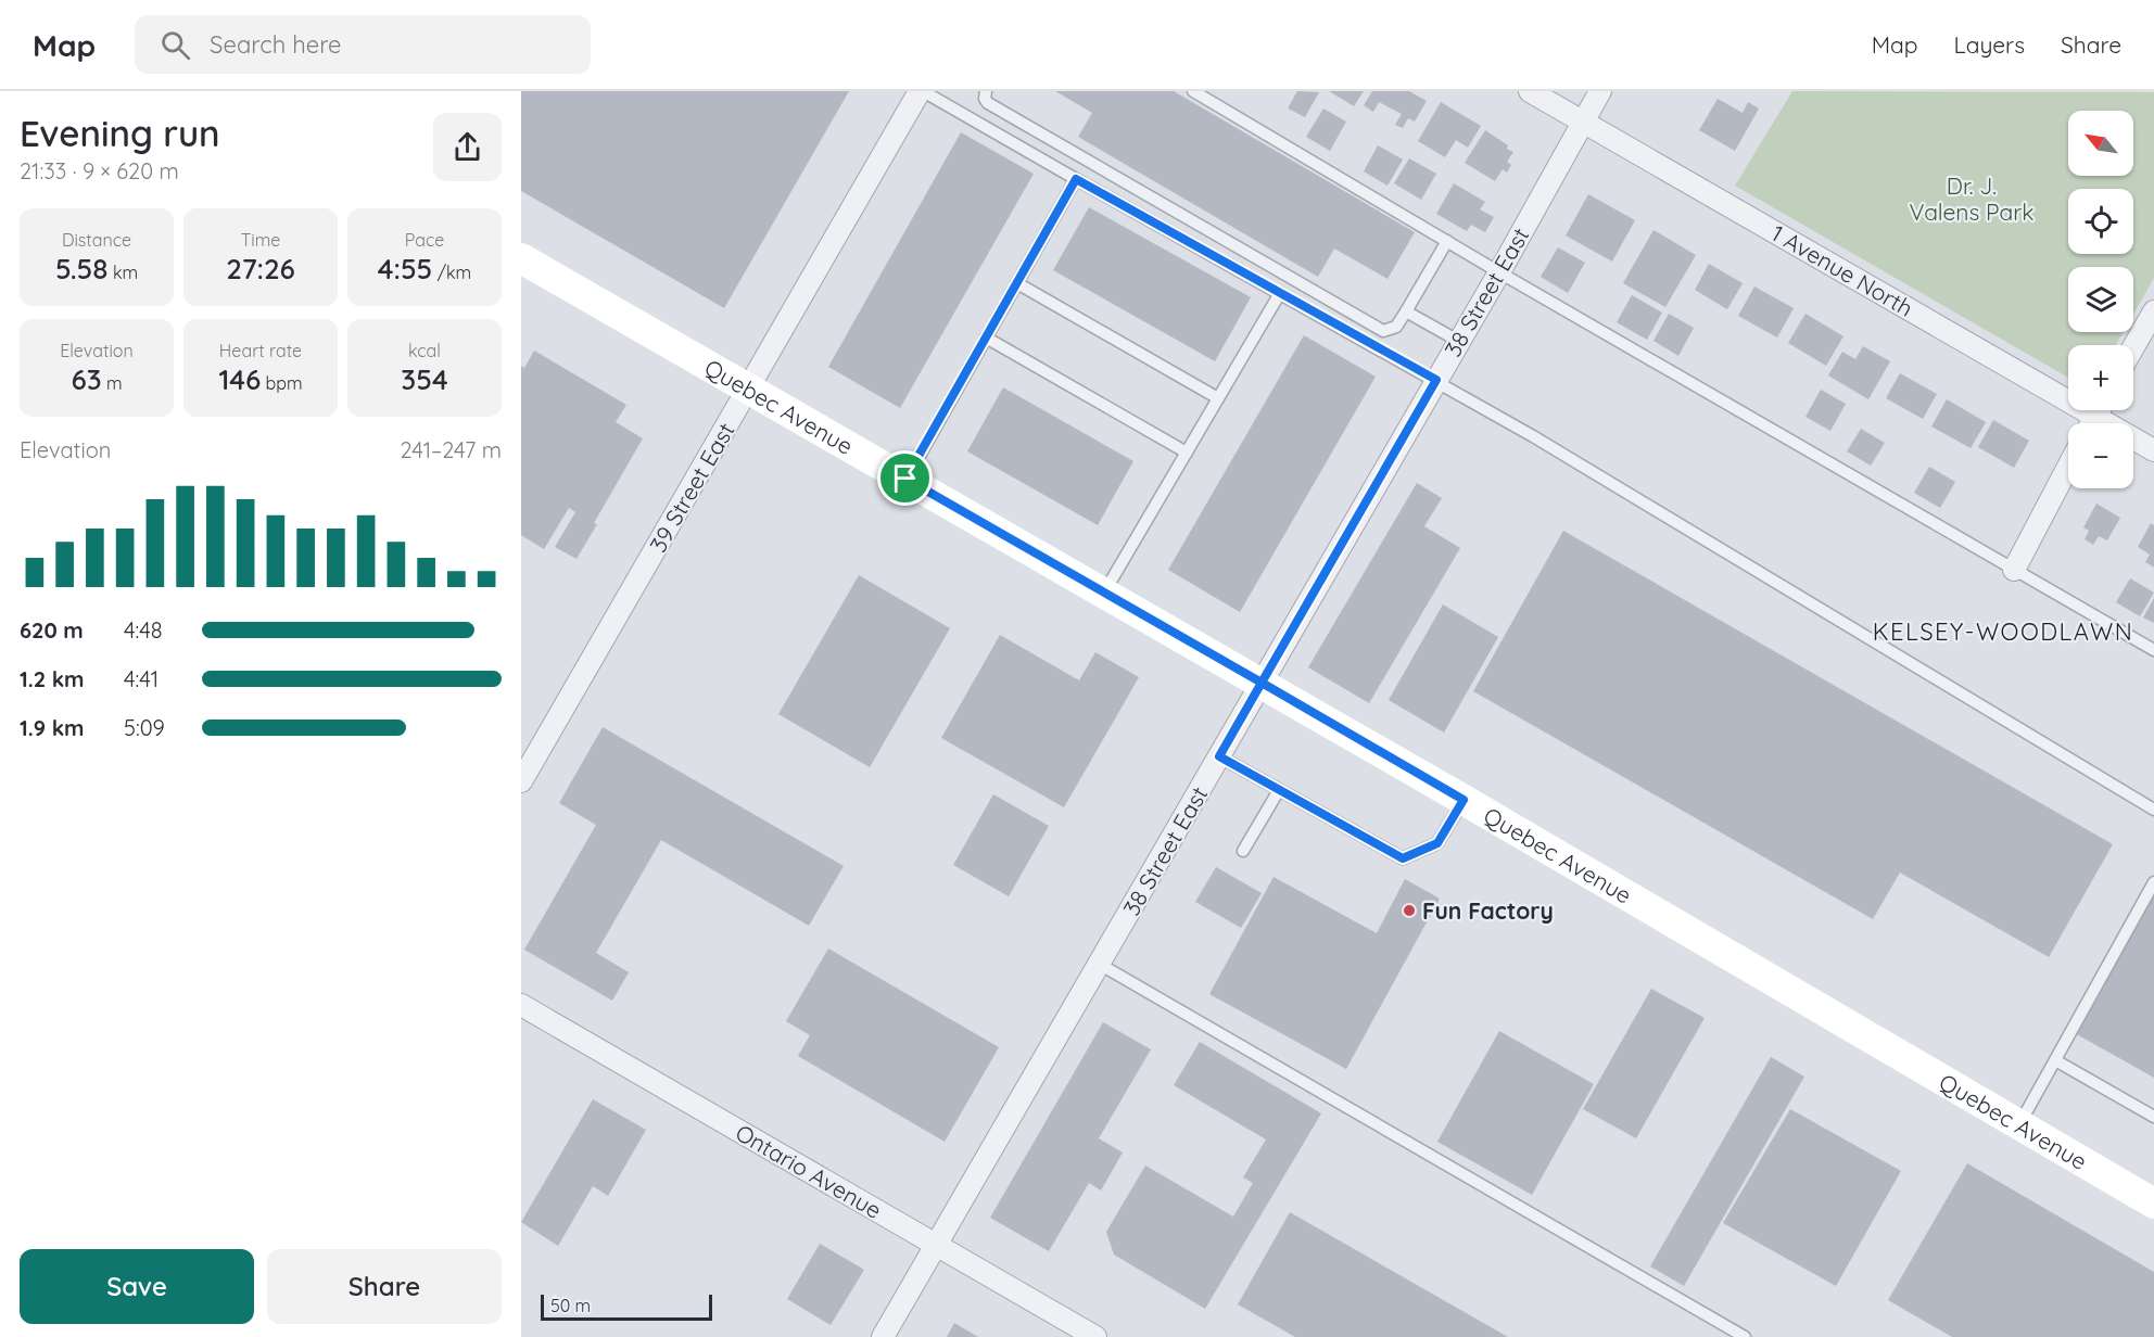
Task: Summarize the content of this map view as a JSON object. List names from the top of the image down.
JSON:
{
  "streets": {
    "street": [
      "1 Avenue North",
      "38 Street East",
      "Quebec Avenue",
      "39 Street East",
      "Ontario Avenue"
    ]
  },
  "crossings": [
    ["1 Avenue North", "38 Street East"],
    ["38 Street East", "Quebec Avenue"],
    ["38 Street East", "Ontario Avenue"],
    ["Quebec Avenue", "39 Street East"]
  ],
  "districts": ["KELSEY-WOODLAWN"],
  "parks": ["Dr. J. Valens Park"],
  "places": ["Fun Factory"],
  "scale_bar": "50 m",
  "north": "top left",
  "page": {
    "header": "Map",
    "search": "Search here",
    "nav": ["Map", "Layers", "Share"],
    "heading": ["Evening run", "21:33 · 9 × 620 m"],
    "map_buttons": ["+", "−"],
    "stats": [
      ["Distance", "5.58 km"],
      ["Time", "27:26"],
      ["Pace", "4:55 /km"],
      ["Elevation", "63 m"],
      ["Heart rate", "146 bpm"],
      ["kcal", "354"]
    ],
    "chart": ["Elevation", "241–247 m"],
    "list": [
      {
        "name": "620 m",
        "note": "4:48"
      },
      {
        "name": "1.2 km",
        "note": "4:41"
      },
      {
        "name": "1.9 km",
        "note": "5:09"
      }
    ],
    "buttons": ["Save", "Share"],
    "scale": "50 m"
  }
}
